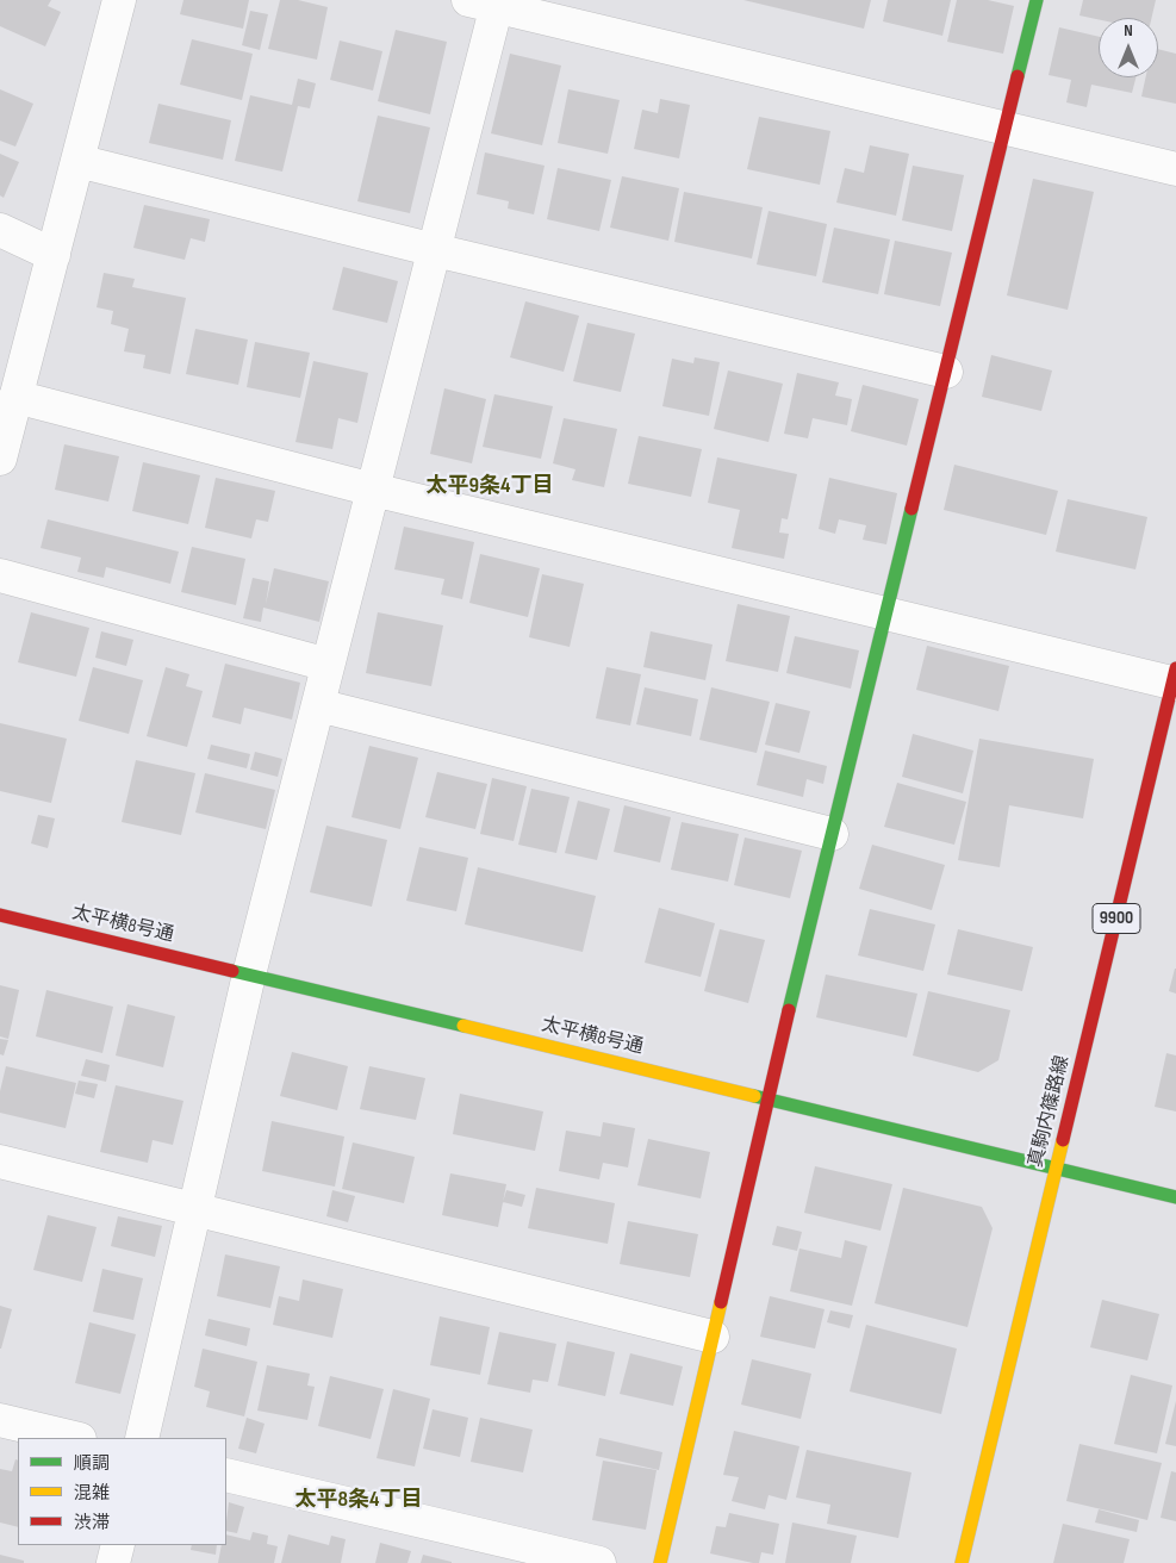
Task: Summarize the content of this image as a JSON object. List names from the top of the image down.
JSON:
{
  "streets": {
    "street": ["9900", "太平横8号通", "真駒内篠路線"]
  },
  "crossings": [
    ["太平横8号通", "真駒内篠路線"]
  ],
  "districts": ["太平9条4丁目", "太平8条4丁目"],
  "legend": ["順調", "混雑", "渋滞"],
  "north": "top"
}
